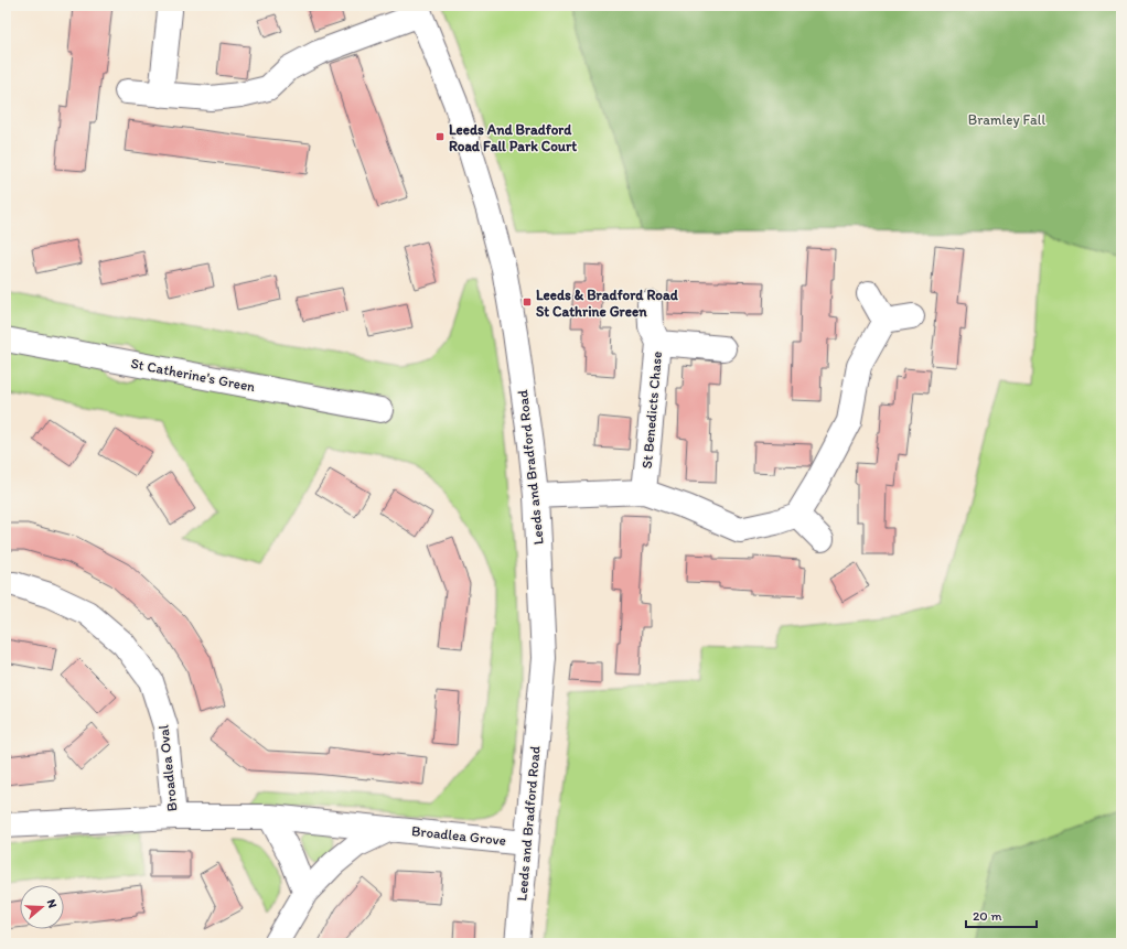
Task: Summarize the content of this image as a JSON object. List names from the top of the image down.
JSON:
{
  "streets": {
    "street": [
      "St Catherine's Green",
      "St Benedicts Chase",
      "Leeds and Bradford Road",
      "Broadlea Oval",
      "Broadlea Grove"
    ]
  },
  "crossings": [
    ["Leeds and Bradford Road", "Broadlea Grove"],
    ["Broadlea Oval", "Broadlea Grove"]
  ],
  "parks": ["Bramley Fall"],
  "places": {
    "transit": ["Leeds And Bradford Road Fall Park Court", "Leeds & Bradford Road St Cathrine Green"]
  },
  "scale_bar": "20 m",
  "north": "right"
}
